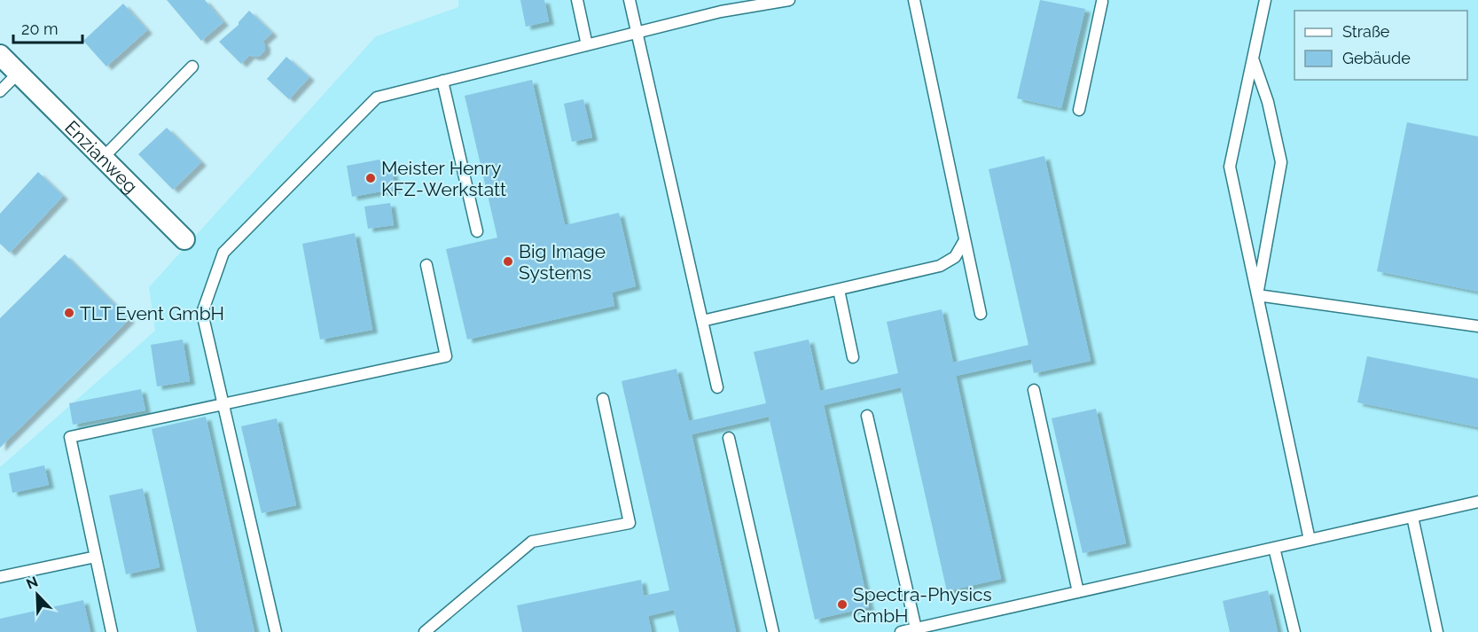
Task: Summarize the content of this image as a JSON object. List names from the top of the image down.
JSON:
{
  "streets": {
    "street": ["Enzianweg"]
  },
  "places": [
    "Meister Henry KFZ-Werkstatt",
    "Big Image Systems",
    "TLT Event GmbH",
    "Spectra-Physics GmbH"
  ],
  "legend": ["Straße", "Gebäude"],
  "scale_bar": "20 m",
  "north": "top left"
}
